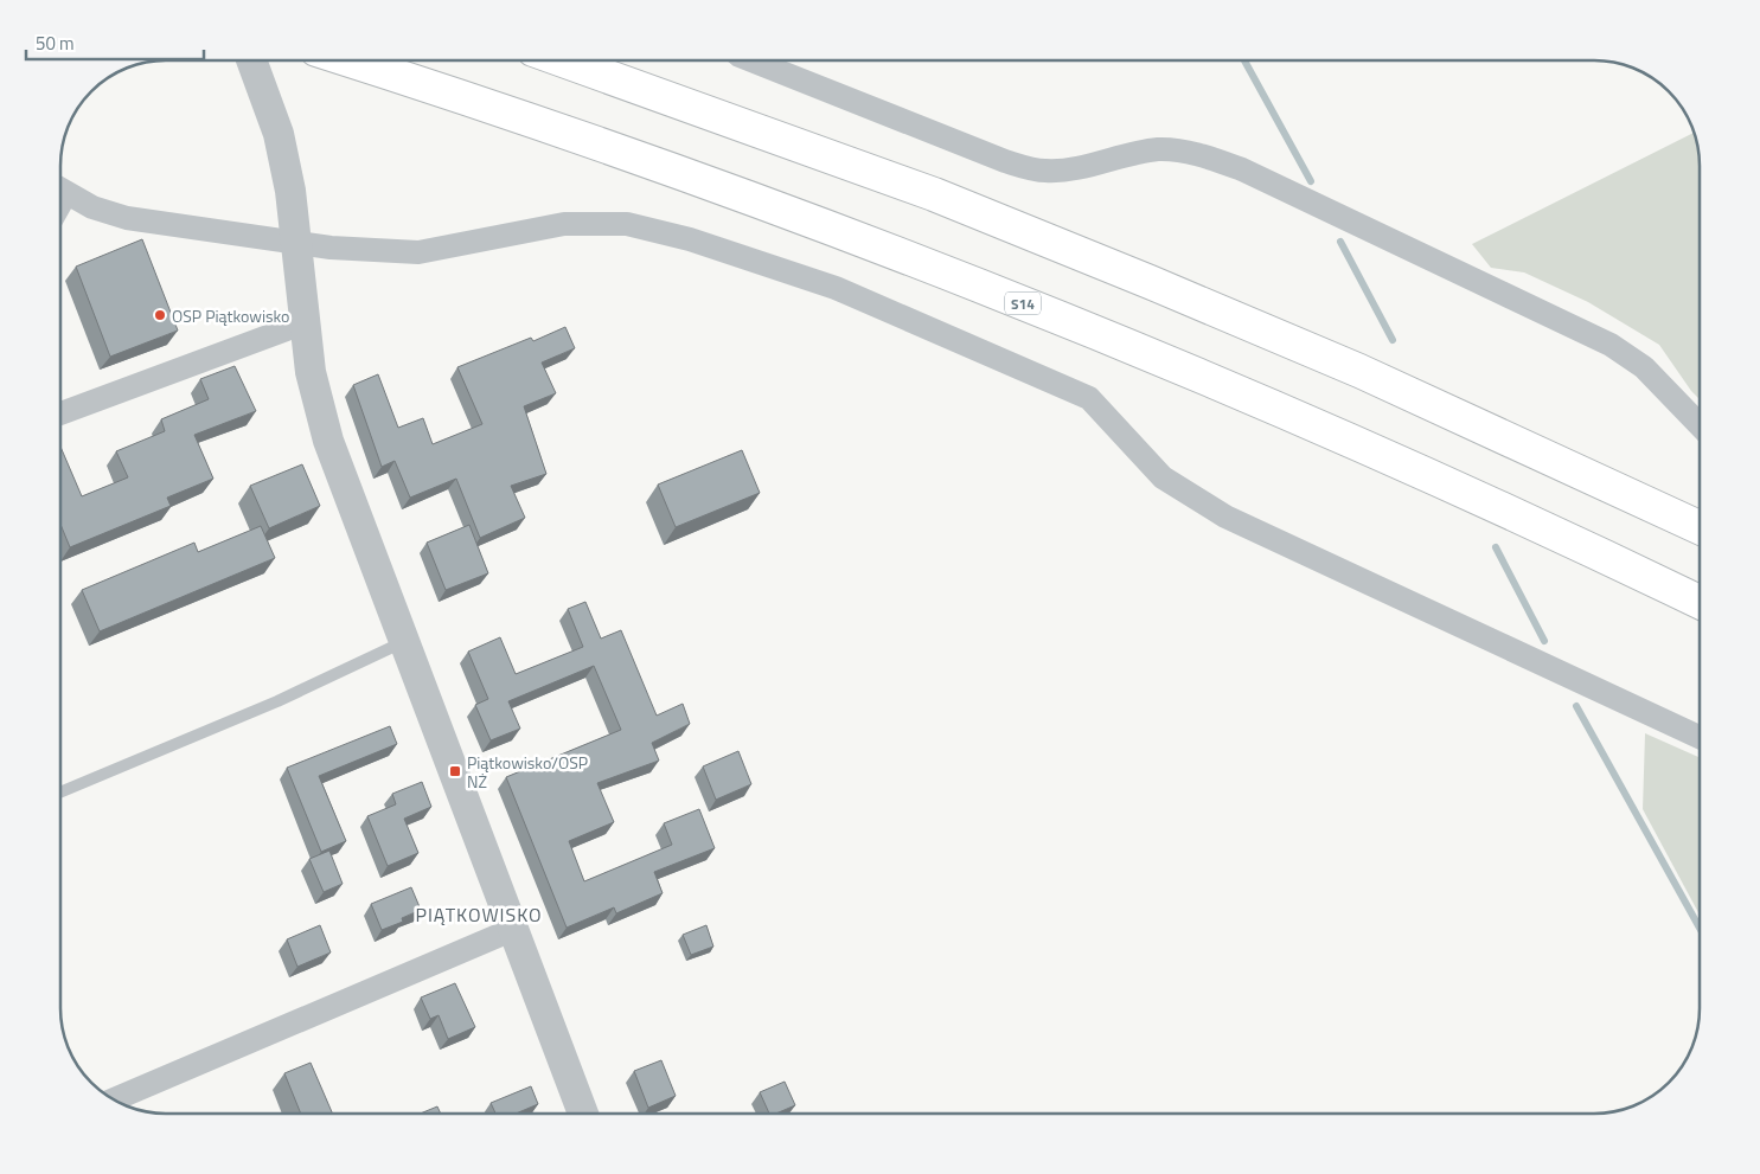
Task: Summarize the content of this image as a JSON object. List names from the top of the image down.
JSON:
{
  "streets": {
    "highway": ["S14"]
  },
  "districts": ["PIĄTKOWISKO"],
  "places": {
    "other": ["OSP Piątkowisko"],
    "transit": ["Piątkowisko/OSP NŻ"]
  },
  "scale_bar": "50 m"
}
